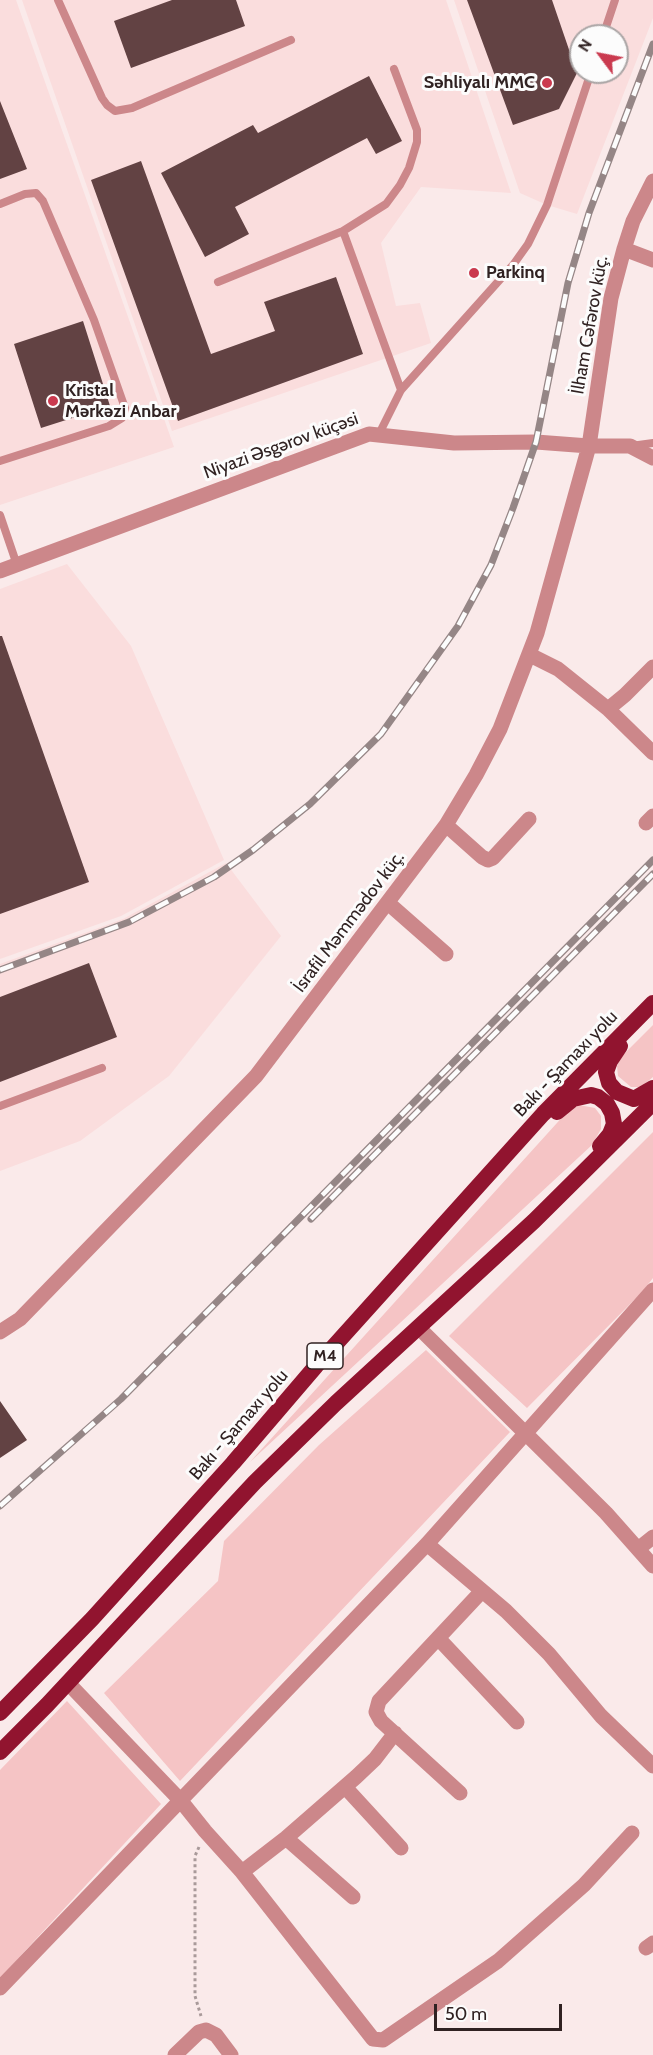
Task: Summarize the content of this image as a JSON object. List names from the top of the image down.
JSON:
{
  "streets": {
    "highway": ["Bakı - Şamaxı yolu", "M4"],
    "street": ["İlham Cəfərov küç.", "Niyazi Əsgərov küçəsi", "İsrafil Məmmədov küç."]
  },
  "crossings": [
    ["İlham Cəfərov küç.", "Niyazi Əsgərov küçəsi"],
    ["İlham Cəfərov küç.", "İsrafil Məmmədov küç."],
    ["Niyazi Əsgərov küçəsi", "İsrafil Məmmədov küç."]
  ],
  "places": ["Səhliyalı MMC", "Parkinq", "Kristal Mərkəzi Anbar"],
  "scale_bar": "50 m",
  "north": "top left"
}
